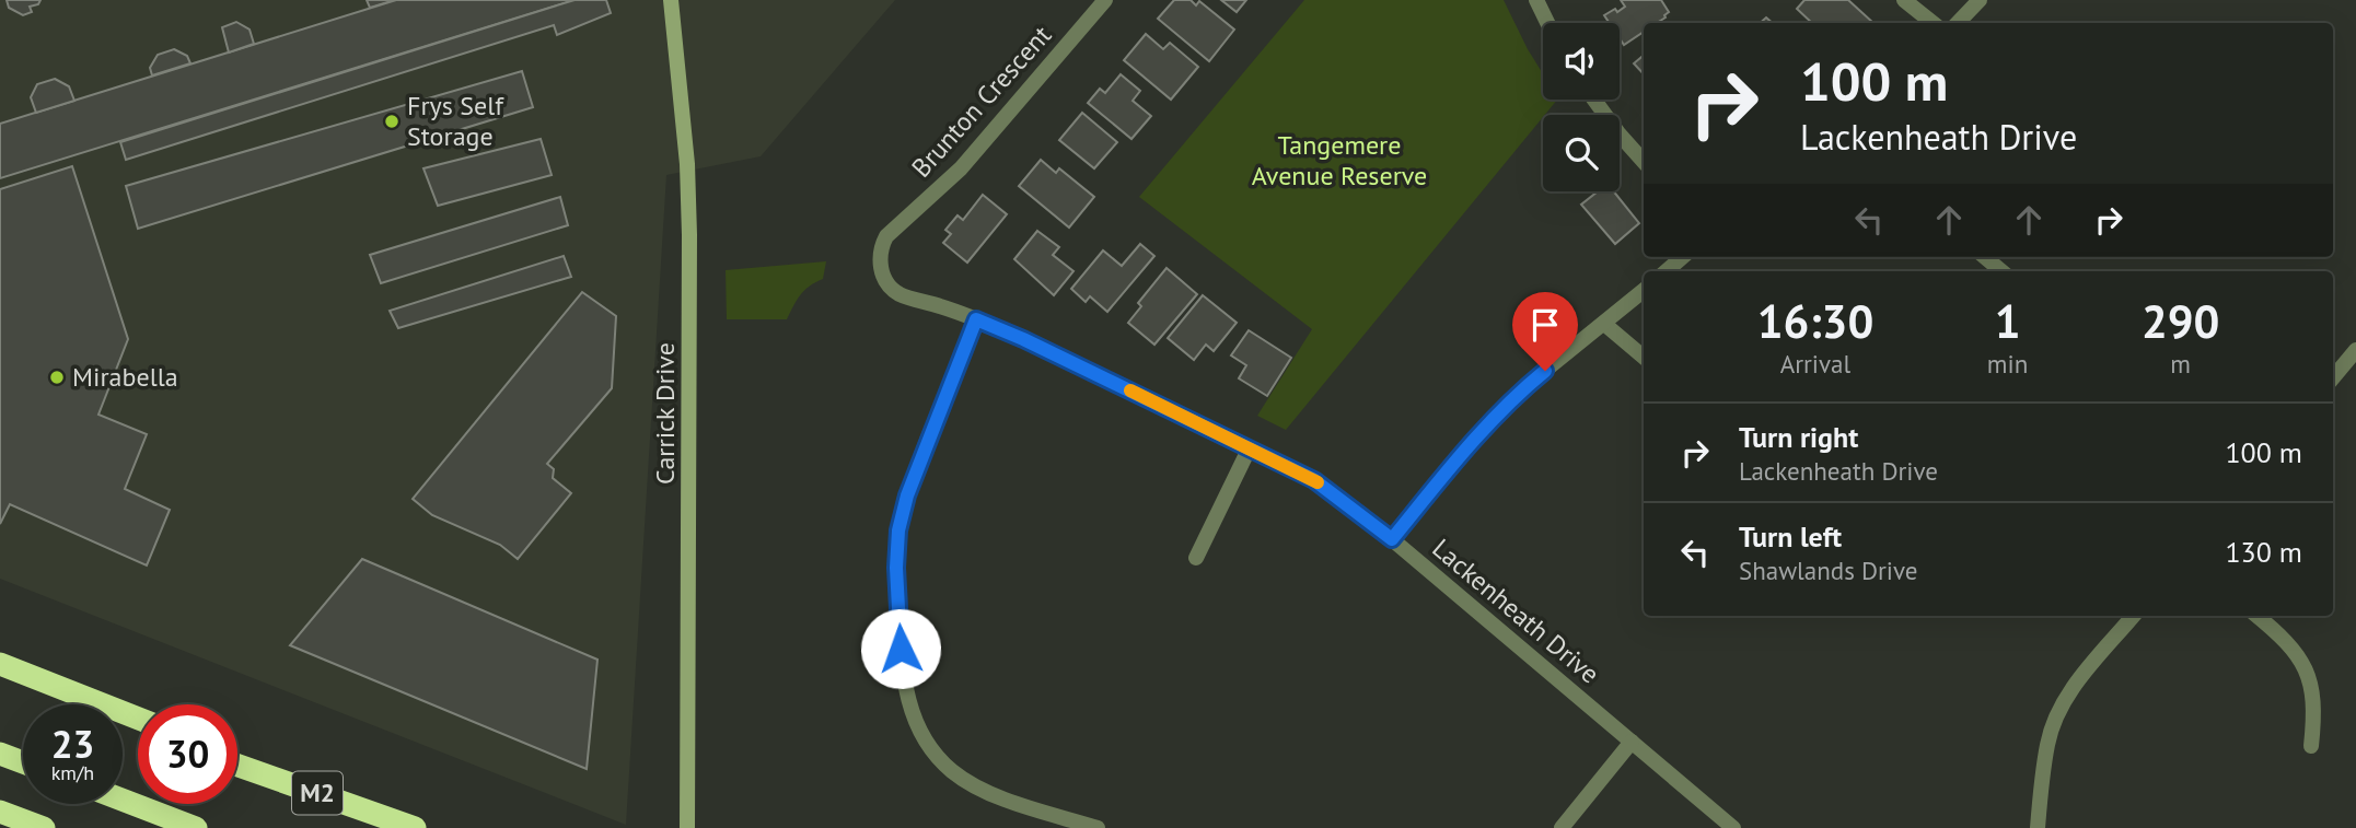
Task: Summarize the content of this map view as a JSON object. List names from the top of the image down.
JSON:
{
  "streets": {
    "highway": ["M2"],
    "street": ["Brunton Crescent", "Carrick Drive", "Lackenheath Drive"]
  },
  "crossings": [
    ["Brunton Crescent", "Lackenheath Drive"]
  ],
  "parks": ["Tangemere Avenue Reserve"],
  "places": ["Frys Self Storage", "Mirabella"],
  "page": {
    "turn": ["100 m", "Lackenheath Drive"],
    "eta": [
      "16:30",
      "Arrival",
      "1",
      "min",
      "290",
      "m"
    ],
    "list": [
      {
        "name": "Turn right",
        "note": "Lackenheath Drive",
        "value": "100 m"
      },
      {
        "name": "Turn left",
        "note": "Shawlands Drive",
        "value": "130 m"
      }
    ],
    "speed": "23 km/h",
    "limit": "30"
  }
}
